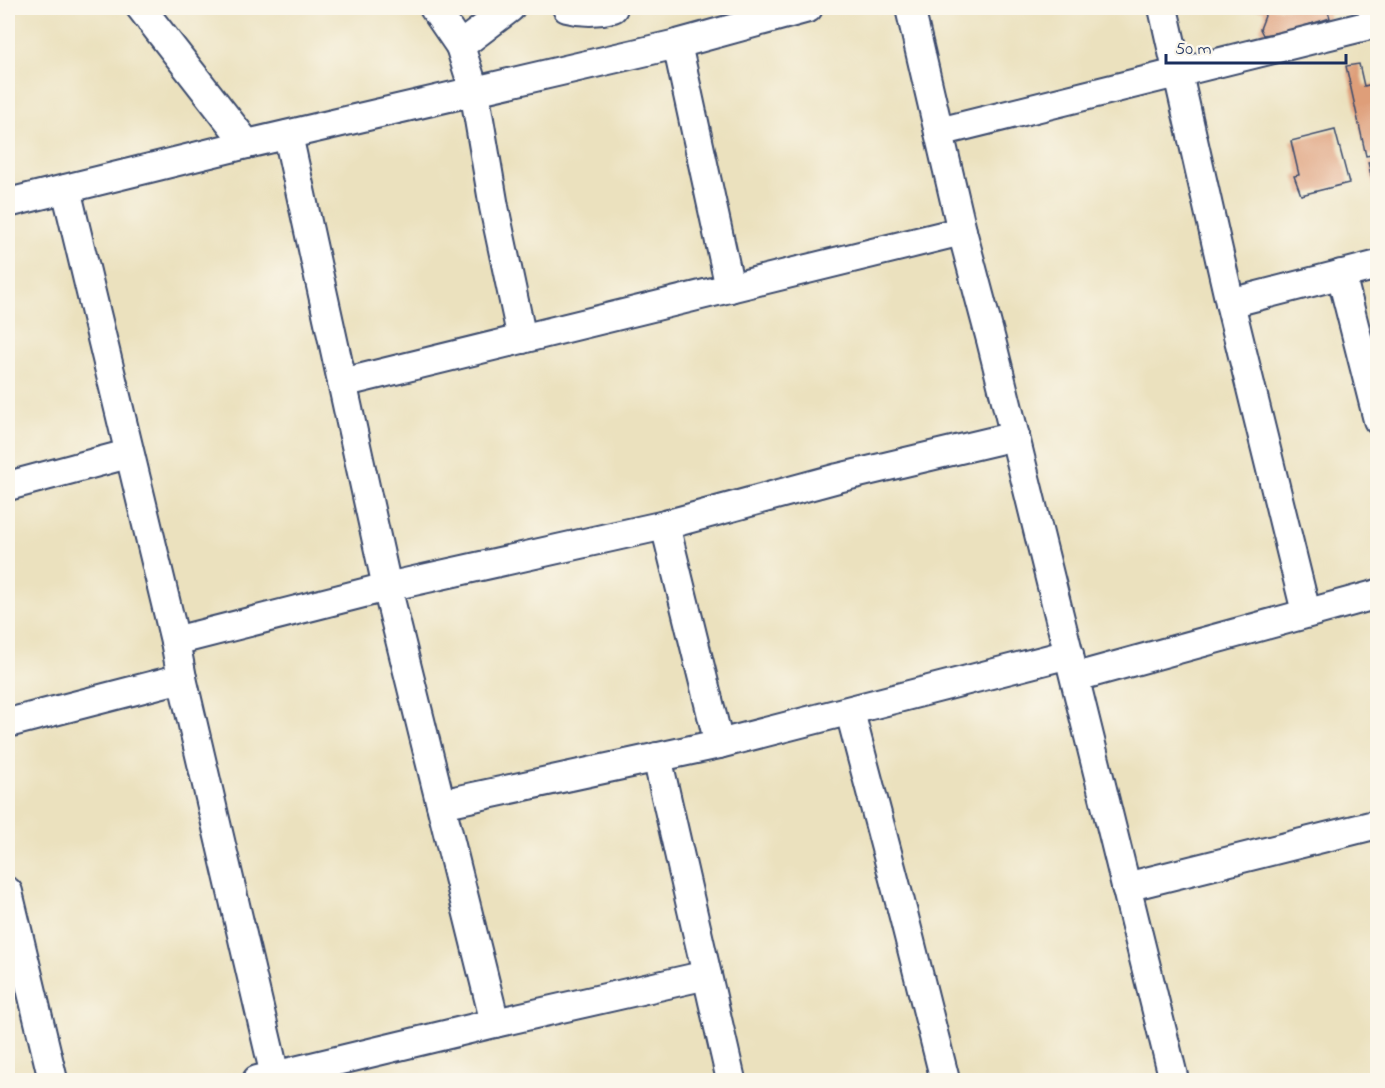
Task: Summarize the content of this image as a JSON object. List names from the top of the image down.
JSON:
{
  "scale_bar": "50 m"
}
